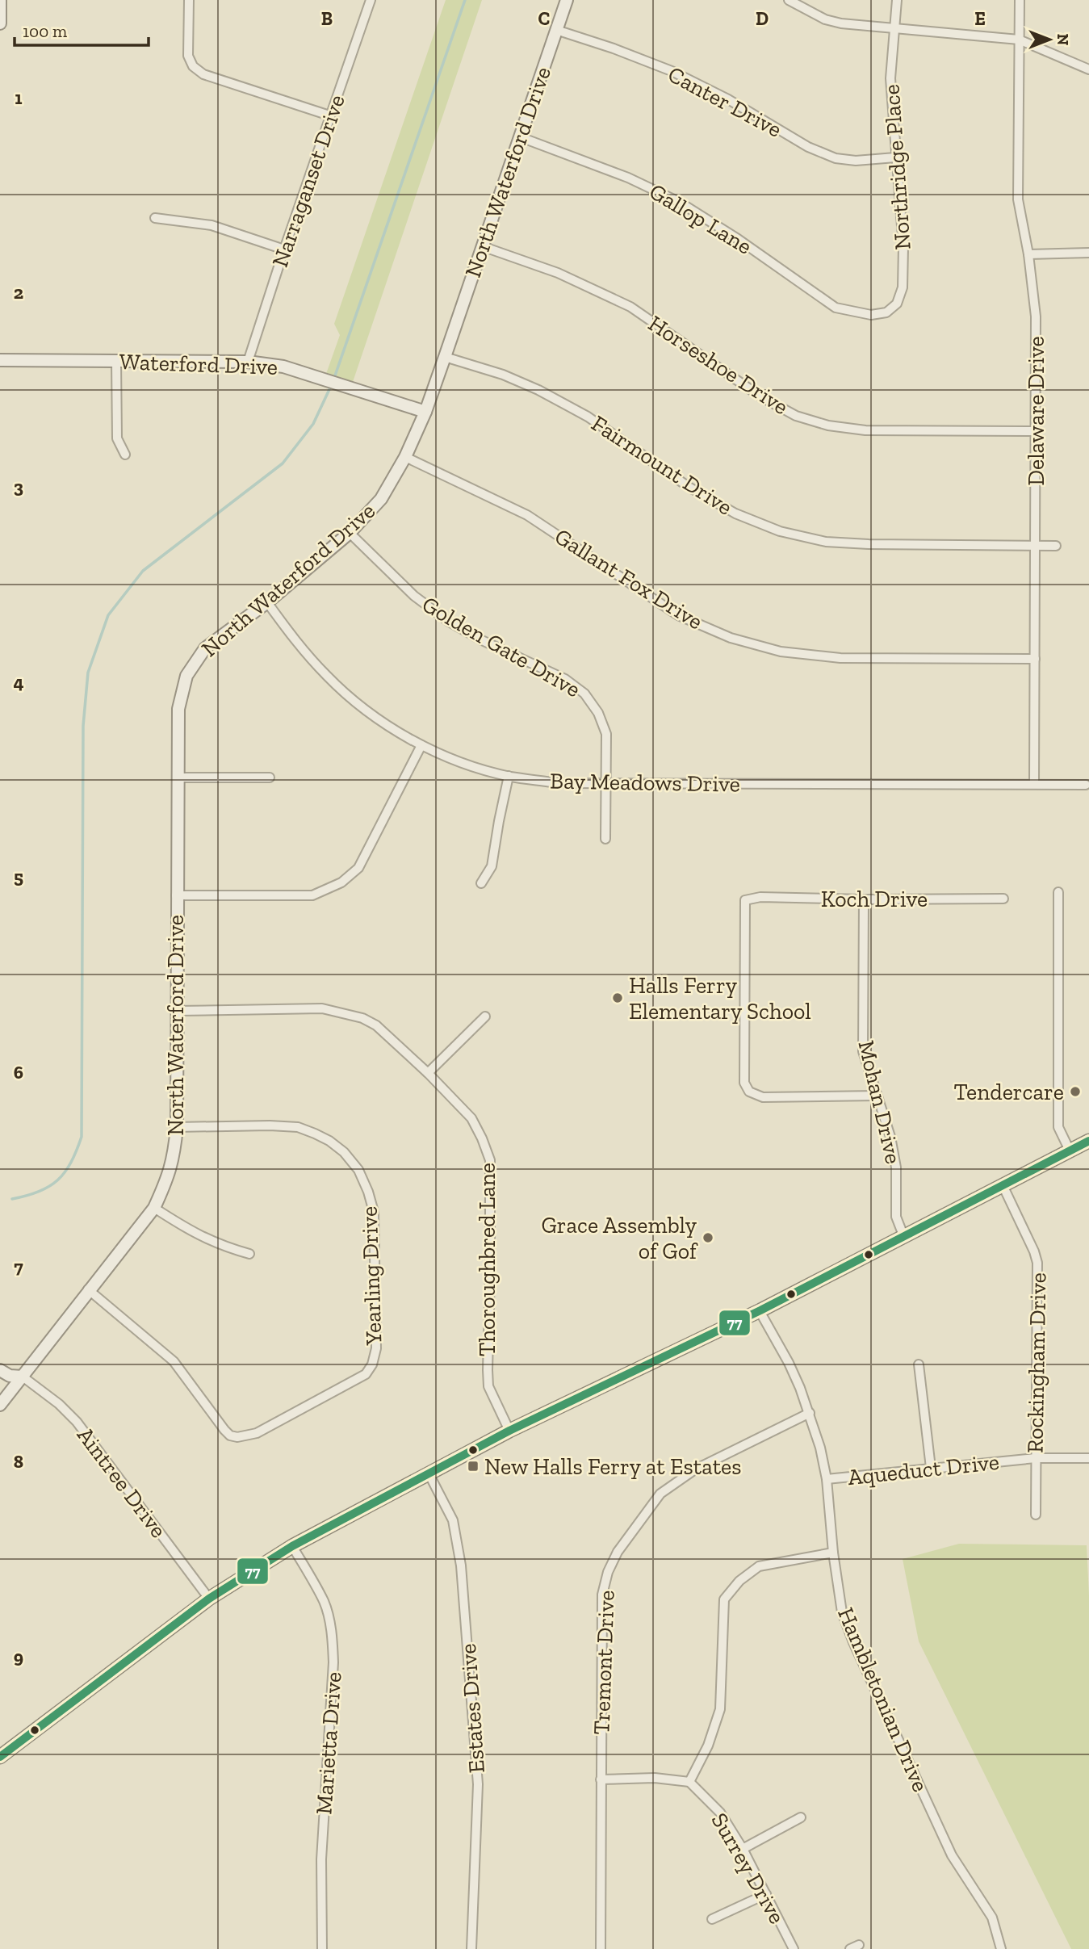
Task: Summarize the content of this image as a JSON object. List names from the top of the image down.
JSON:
{
  "streets": {
    "street": [
      "Canter Drive",
      "Northridge Place",
      "North Waterford Drive",
      "Narraganset Drive",
      "Gallop Lane",
      "Waterford Drive",
      "Horseshoe Drive",
      "Delaware Drive",
      "Fairmount Drive",
      "Gallant Fox Drive",
      "Golden Gate Drive",
      "Bay Meadows Drive",
      "Koch Drive",
      "Mohan Drive",
      "Thoroughbred Lane",
      "Yearling Drive",
      "Rockingham Drive",
      "Aqueduct Drive",
      "Aintree Drive",
      "Tremont Drive",
      "Hambletonian Drive",
      "Estates Drive",
      "Marietta Drive",
      "Surrey Drive"
    ]
  },
  "crossings": [
    ["Canter Drive", "Northridge Place"],
    ["Canter Drive", "North Waterford Drive"],
    ["Northridge Place", "Gallop Lane"],
    ["North Waterford Drive", "Gallop Lane"],
    ["North Waterford Drive", "Waterford Drive"],
    ["North Waterford Drive", "Horseshoe Drive"],
    ["North Waterford Drive", "Fairmount Drive"],
    ["North Waterford Drive", "Gallant Fox Drive"],
    ["North Waterford Drive", "Golden Gate Drive"],
    ["North Waterford Drive", "Bay Meadows Drive"],
    ["North Waterford Drive", "Thoroughbred Lane"],
    ["North Waterford Drive", "Yearling Drive"],
    ["North Waterford Drive", "Aintree Drive"],
    ["Narraganset Drive", "Waterford Drive"],
    ["Horseshoe Drive", "Delaware Drive"],
    ["Delaware Drive", "Fairmount Drive"],
    ["Delaware Drive", "Gallant Fox Drive"],
    ["Delaware Drive", "Bay Meadows Drive"],
    ["Golden Gate Drive", "Bay Meadows Drive"],
    ["Koch Drive", "Mohan Drive"],
    ["Rockingham Drive", "Aqueduct Drive"],
    ["Aqueduct Drive", "Hambletonian Drive"],
    ["Tremont Drive", "Hambletonian Drive"]
  ],
  "places": {
    "other": ["Halls Ferry Elementary School", "Tendercare", "Grace Assembly of Gof"],
    "transit": ["New Halls Ferry at Estates"]
  },
  "lines": ["transit line 77"],
  "scale_bar": "100 m",
  "north": "right",
  "grid": {
    "columns": [
      "B",
      "C",
      "D",
      "E"
    ],
    "rows": [
      "1",
      "2",
      "3",
      "4",
      "5",
      "6",
      "7",
      "8",
      "9"
    ]
  }
}
